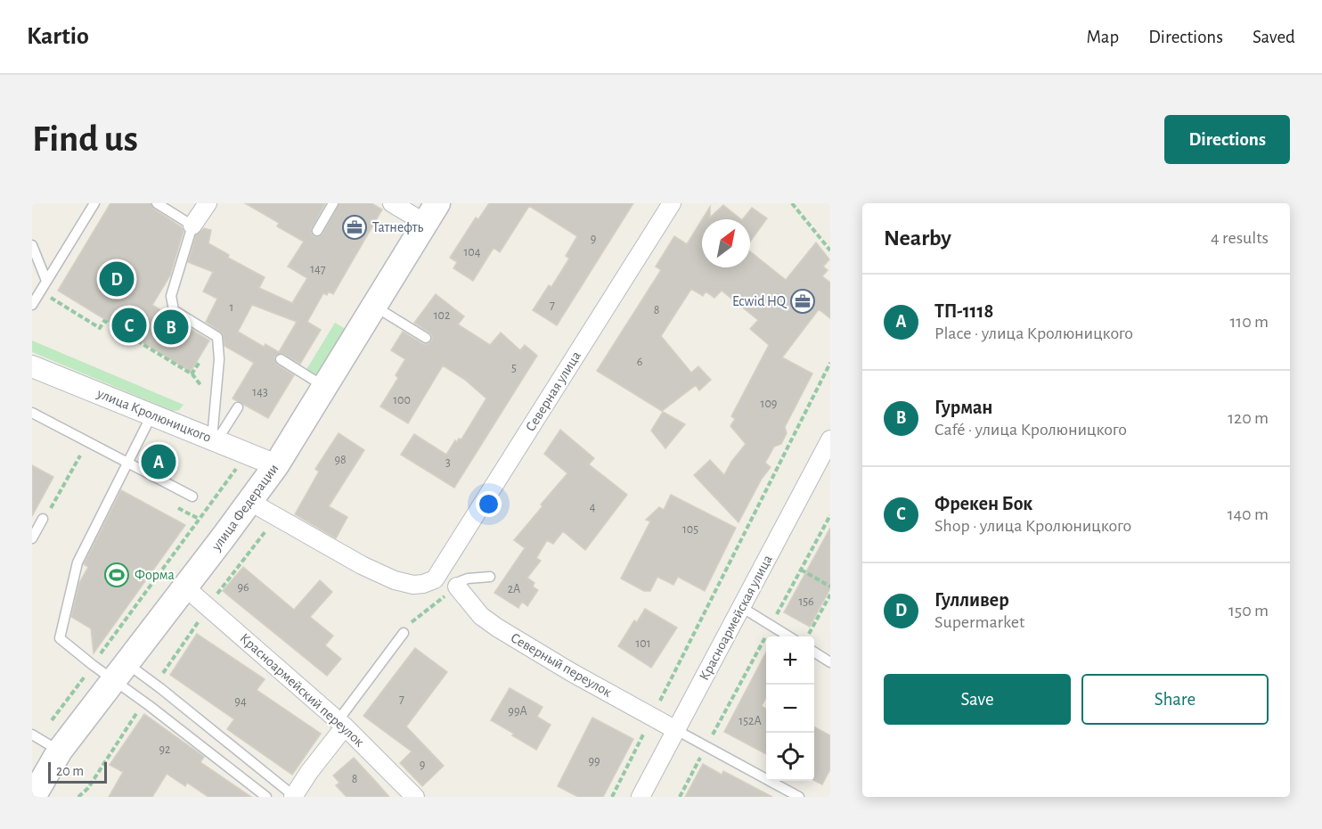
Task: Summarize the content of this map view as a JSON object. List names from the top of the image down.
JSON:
{
  "streets": {
    "main road": ["улица Федерации"],
    "street": [
      "Северная улица",
      "улица Кролюницкого",
      "Красноармейская улица",
      "Северный переулок",
      "Красноармейский переулок"
    ]
  },
  "crossings": [
    ["улица Кролюницкого", "улица Федерации"],
    ["улица Федерации", "Красноармейский переулок"],
    ["Красноармейская улица", "Северный переулок"]
  ],
  "places": {
    "office": ["Татнефть", "Ecwid HQ"],
    "sports": ["Форма"]
  },
  "house_numbers": [
    "9",
    "104",
    "147",
    "7",
    "1",
    "8",
    "102",
    "6",
    "5",
    "143",
    "100",
    "109",
    "98",
    "3",
    "4",
    "105",
    "96",
    "2А",
    "156",
    "101",
    "7",
    "94",
    "99А",
    "152А",
    "92",
    "99",
    "9",
    "8"
  ],
  "scale_bar": "20 m",
  "north": "top right",
  "page": {
    "header": "Kartio",
    "nav": ["Map", "Directions", "Saved"],
    "buttons": [
      "Directions",
      ["Save", "Share"]
    ],
    "title": "Find us",
    "heading": ["Nearby", "4 results"],
    "pins": [
      "D",
      "C",
      "B",
      "A"
    ],
    "list": [
      {
        "mark": "A",
        "name": "ТП-1118",
        "note": "Place · улица Кролюницкого",
        "value": "110 m"
      },
      {
        "mark": "B",
        "name": "Гурман",
        "note": "Café · улица Кролюницкого",
        "value": "120 m"
      },
      {
        "mark": "C",
        "name": "Фрекен Бок",
        "note": "Shop · улица Кролюницкого",
        "value": "140 m"
      },
      {
        "mark": "D",
        "name": "Гулливер",
        "note": "Supermarket",
        "value": "150 m"
      }
    ],
    "map_buttons": ["+", "−"],
    "scale": "20 m"
  }
}
